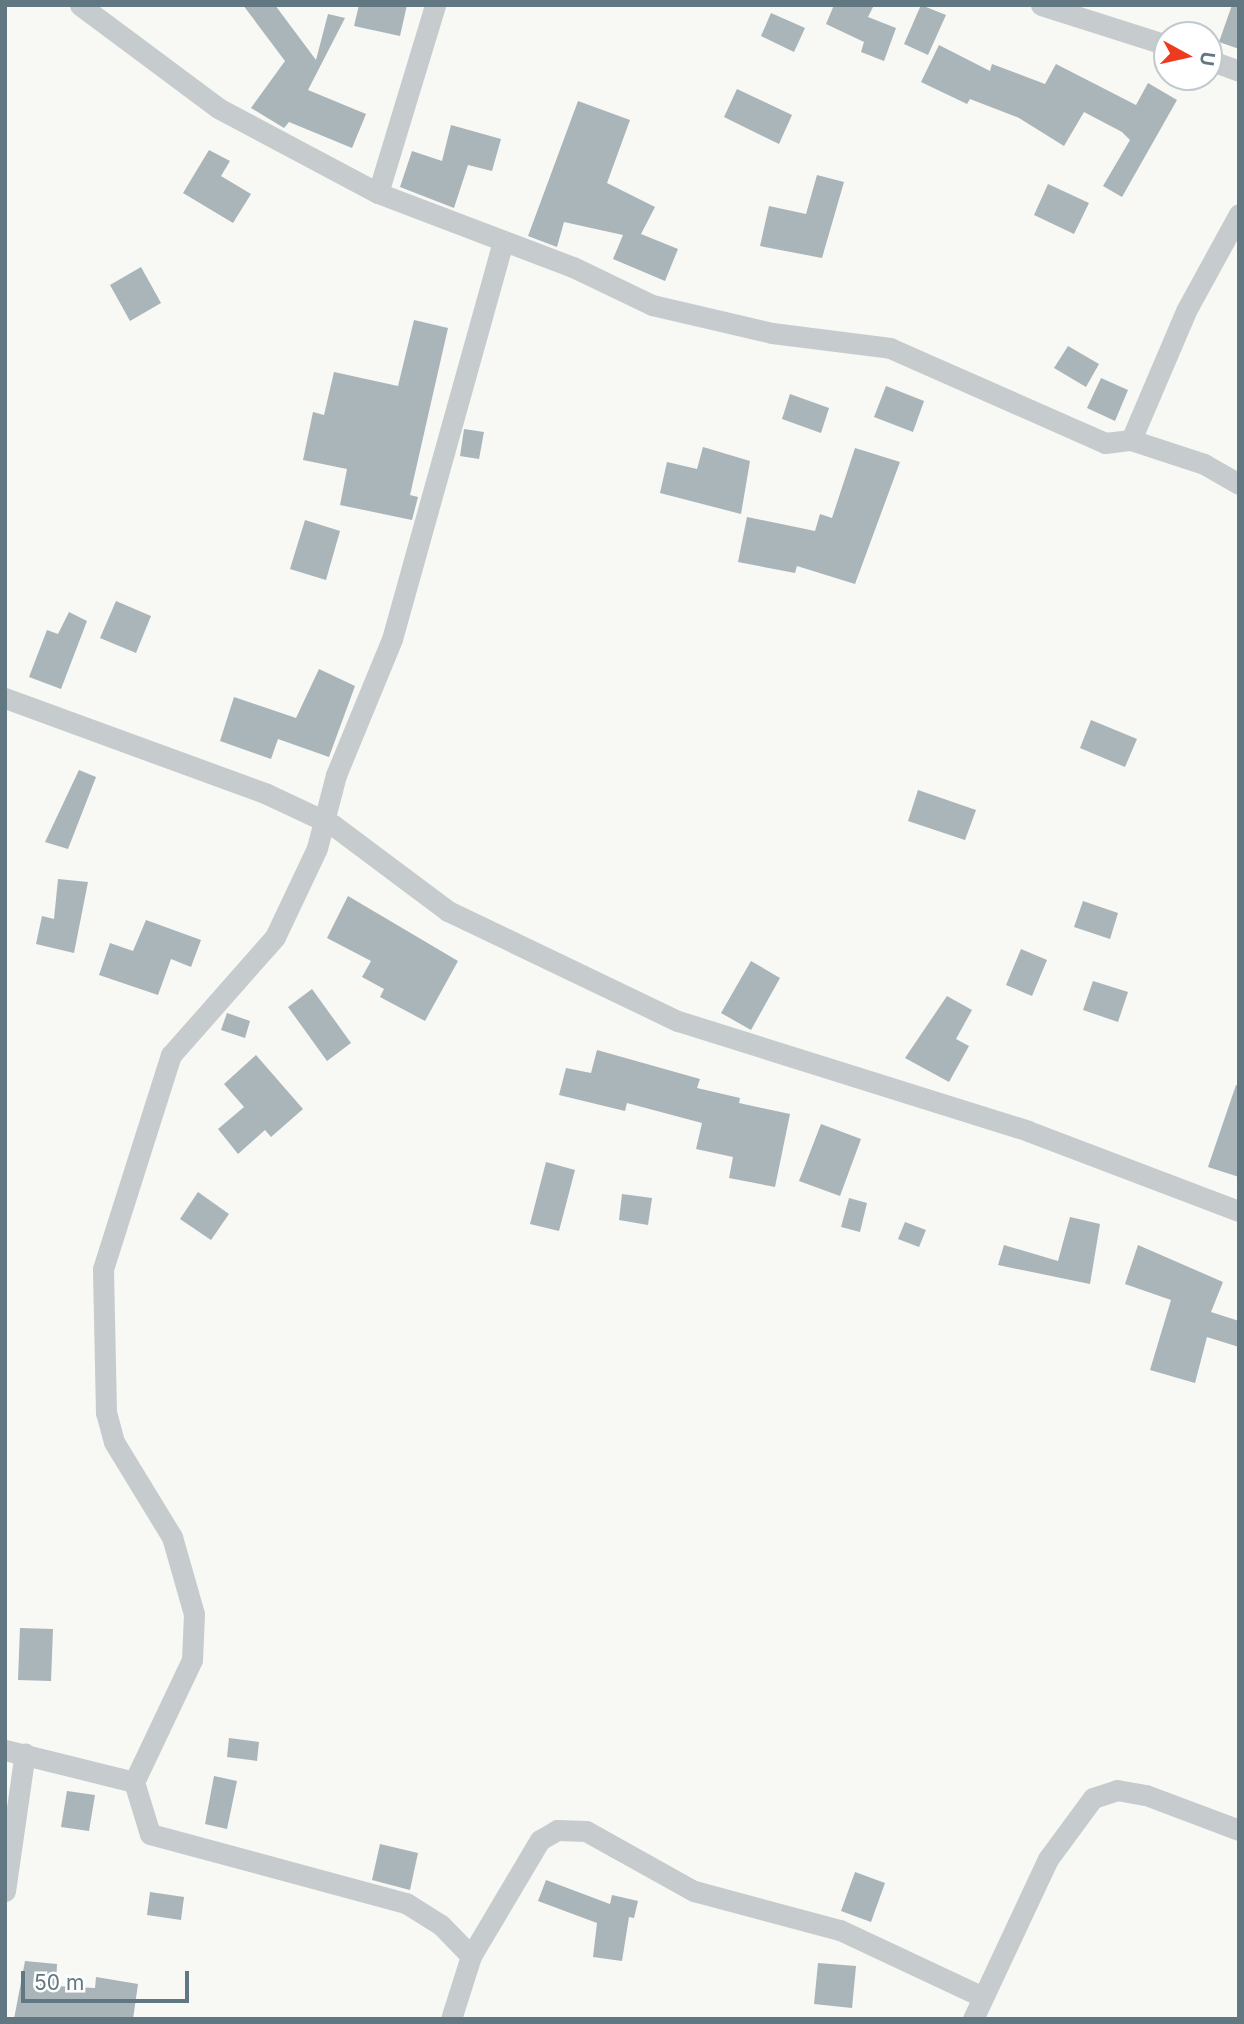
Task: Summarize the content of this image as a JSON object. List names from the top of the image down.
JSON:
{
  "scale_bar": "50 m",
  "north": "right"
}
